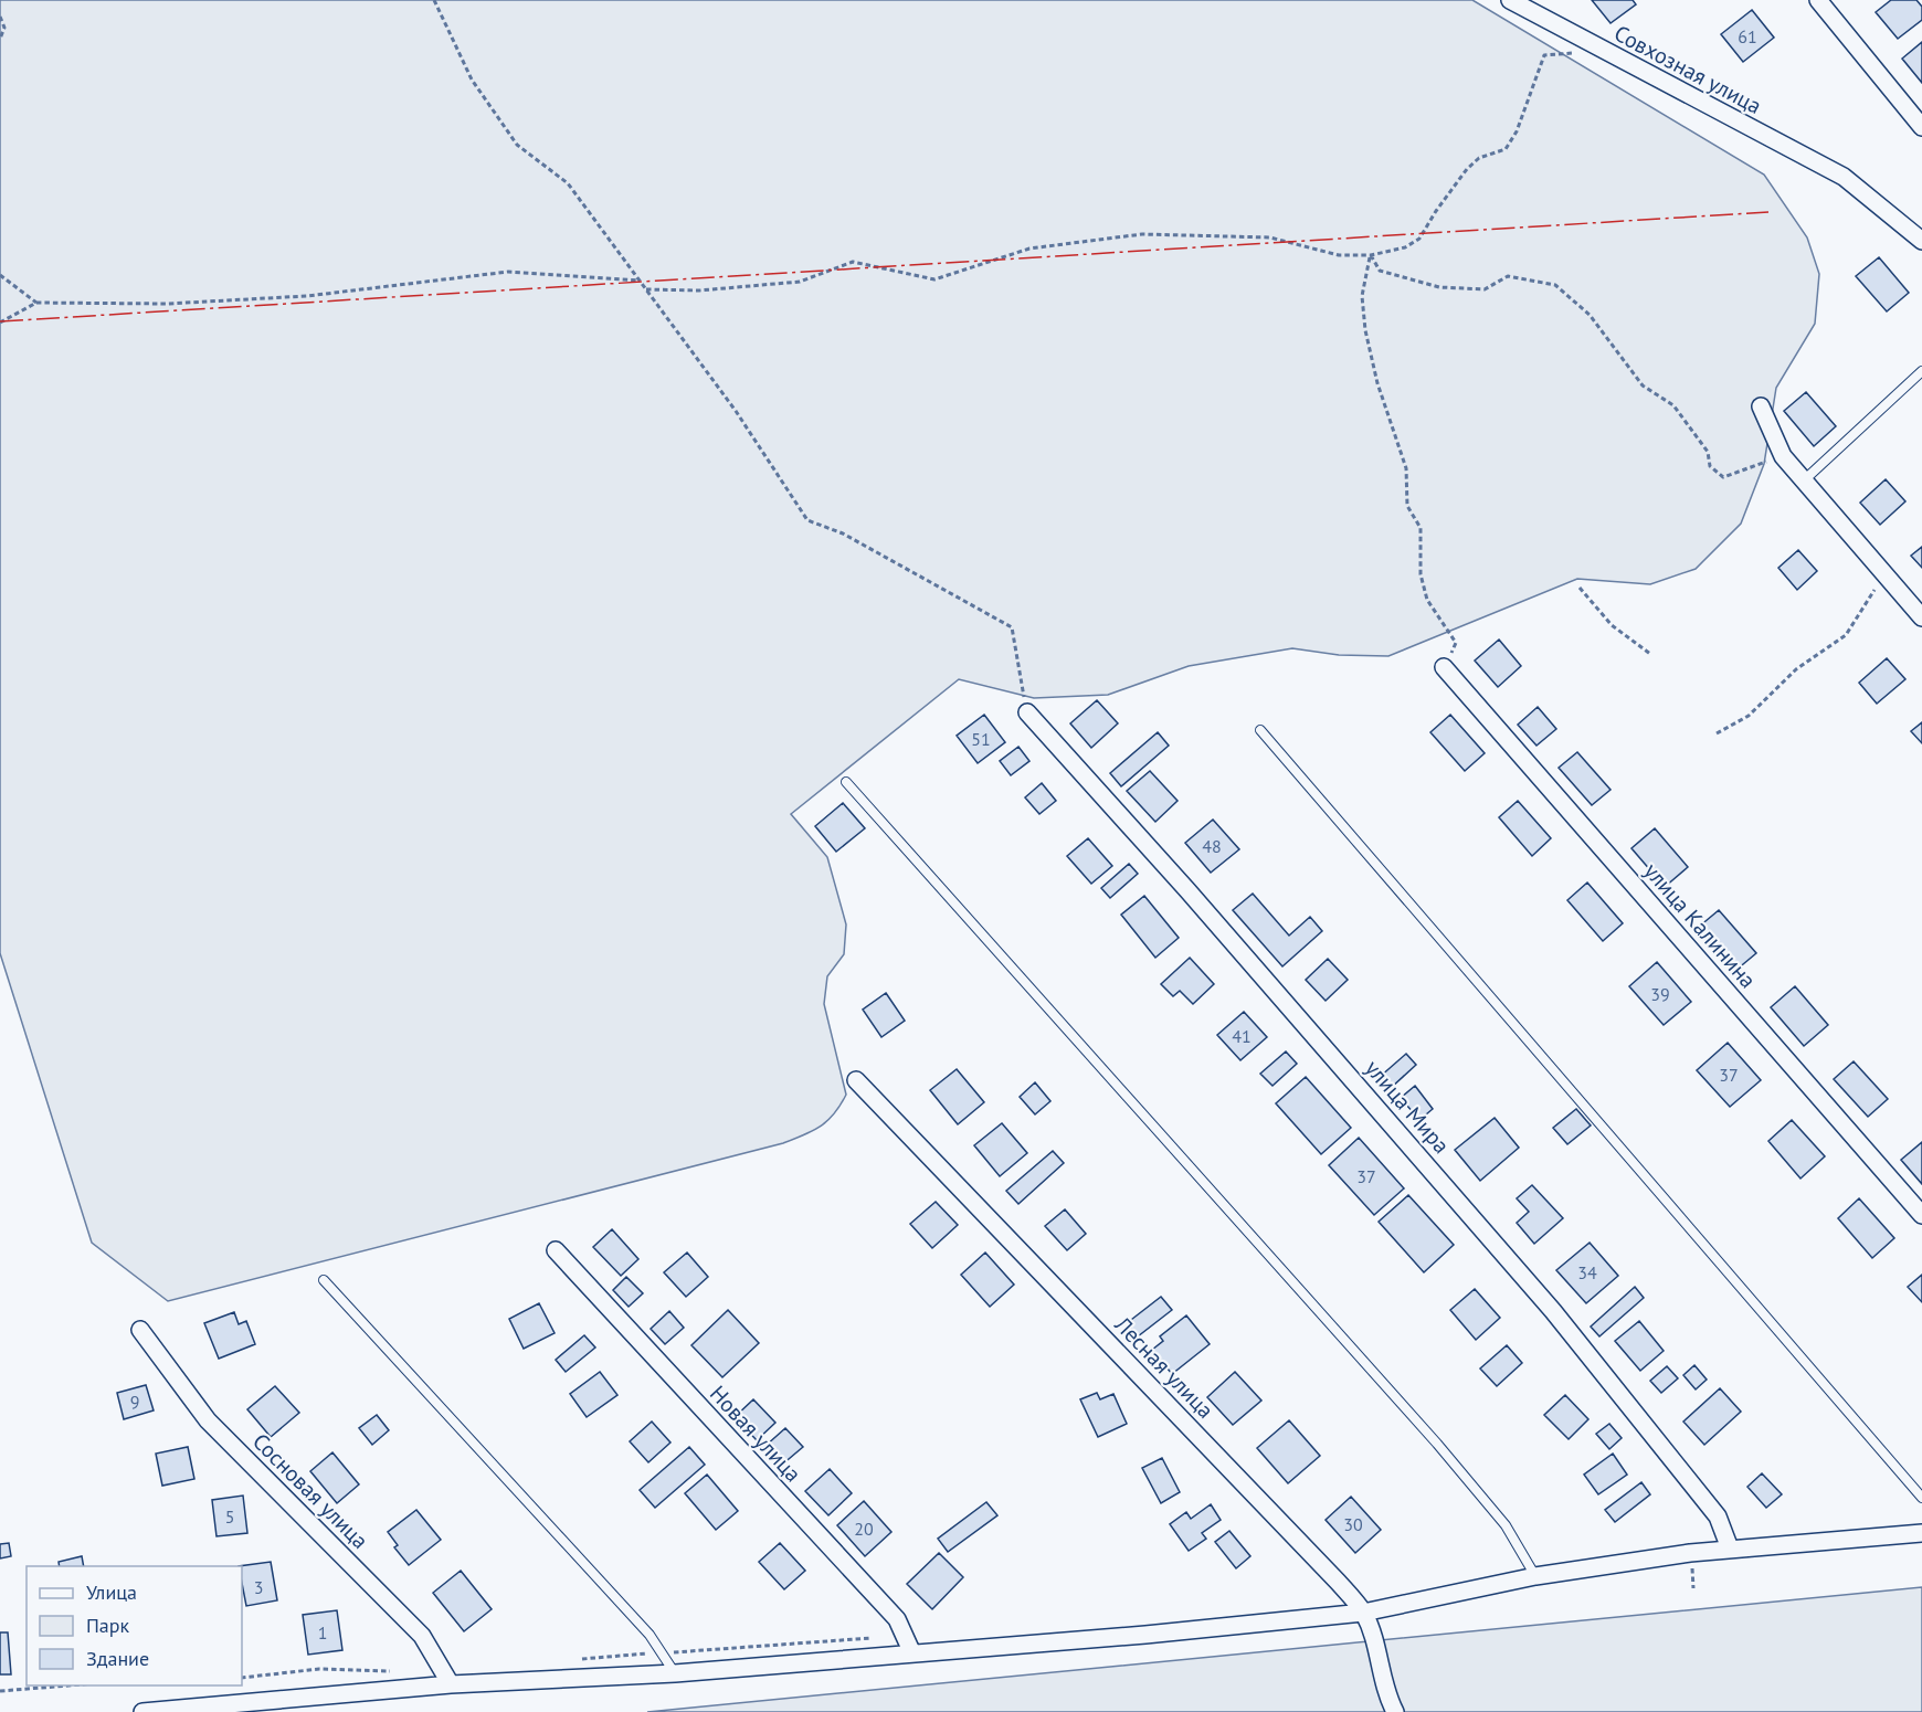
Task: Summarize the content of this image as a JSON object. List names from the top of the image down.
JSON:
{
  "streets": {
    "street": [
      "Совхозная улица",
      "улица Калинина",
      "улица Мира",
      "Лесная улица",
      "Новая улица",
      "Сосновая улица"
    ]
  },
  "house_numbers": [
    "61",
    "51",
    "48",
    "39",
    "41",
    "37",
    "37",
    "34",
    "9",
    "5",
    "30",
    "20",
    "3",
    "1"
  ],
  "legend": ["Улица", "Парк", "Здание"]
}
